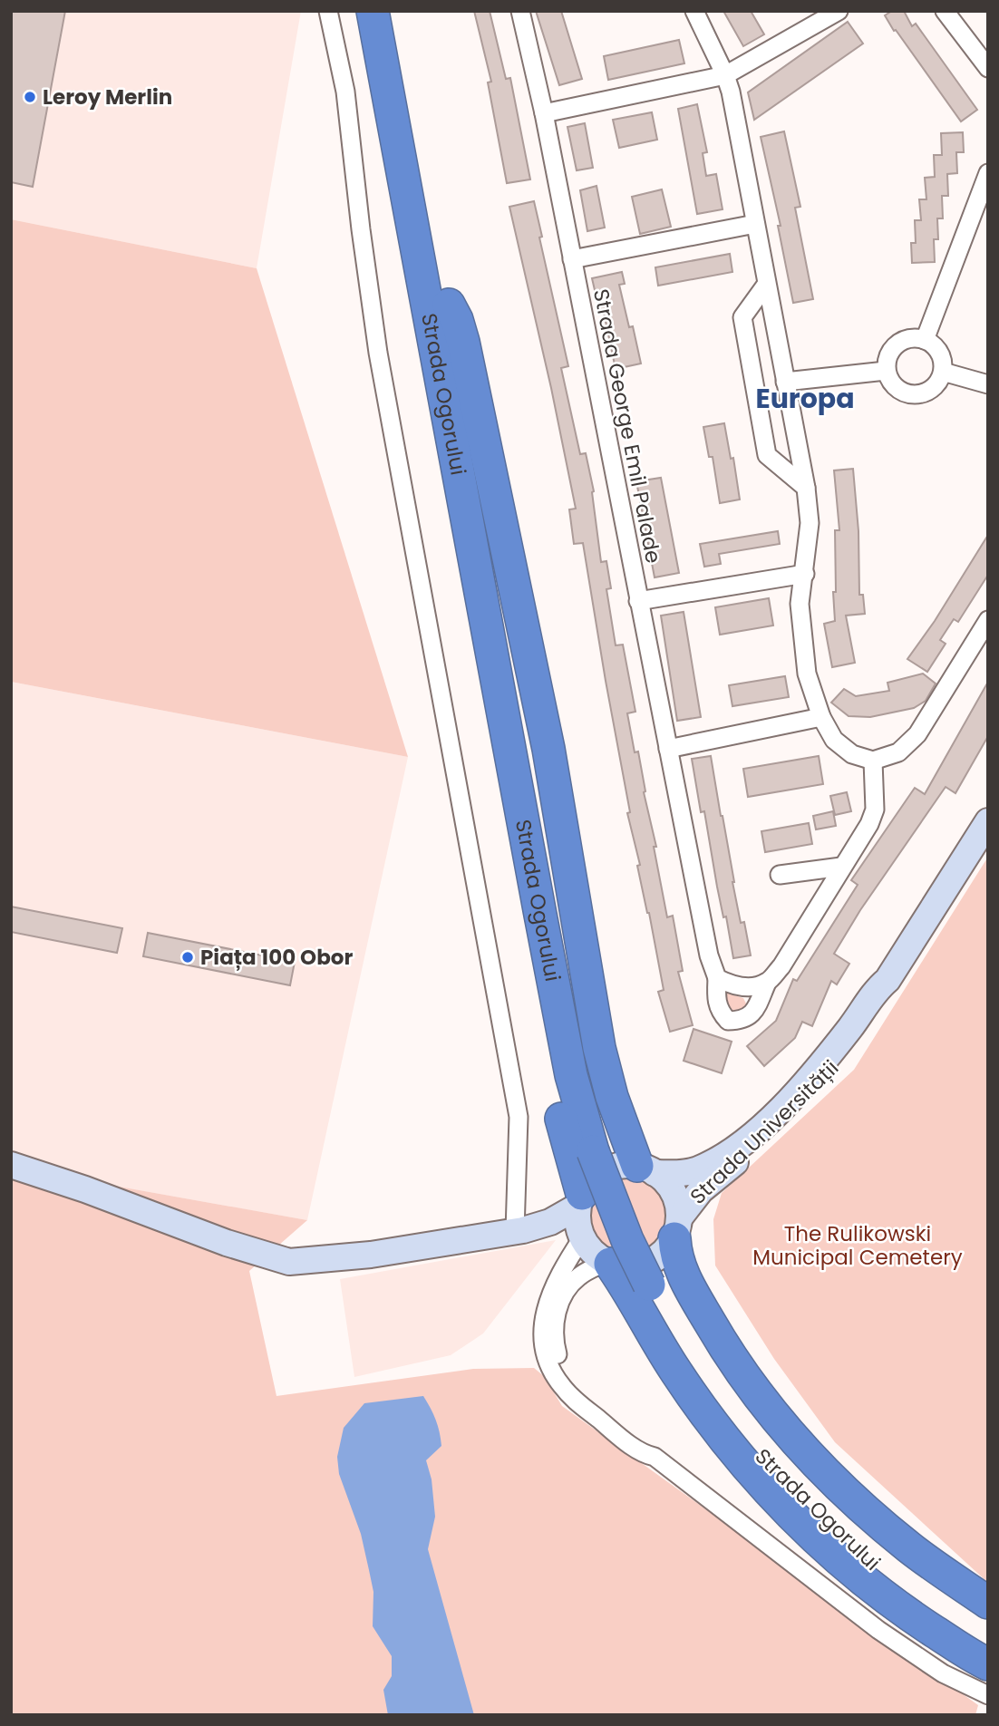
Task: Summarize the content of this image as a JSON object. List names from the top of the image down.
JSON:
{
  "streets": {
    "highway": ["Strada Ogorului"],
    "main road": ["Strada Universității"],
    "street": ["Strada George Emil Palade"]
  },
  "districts": ["Europa"],
  "parks": ["The Rulikowski Municipal Cemetery"],
  "places": ["Leroy Merlin", "Piața 100 Obor"]
}
